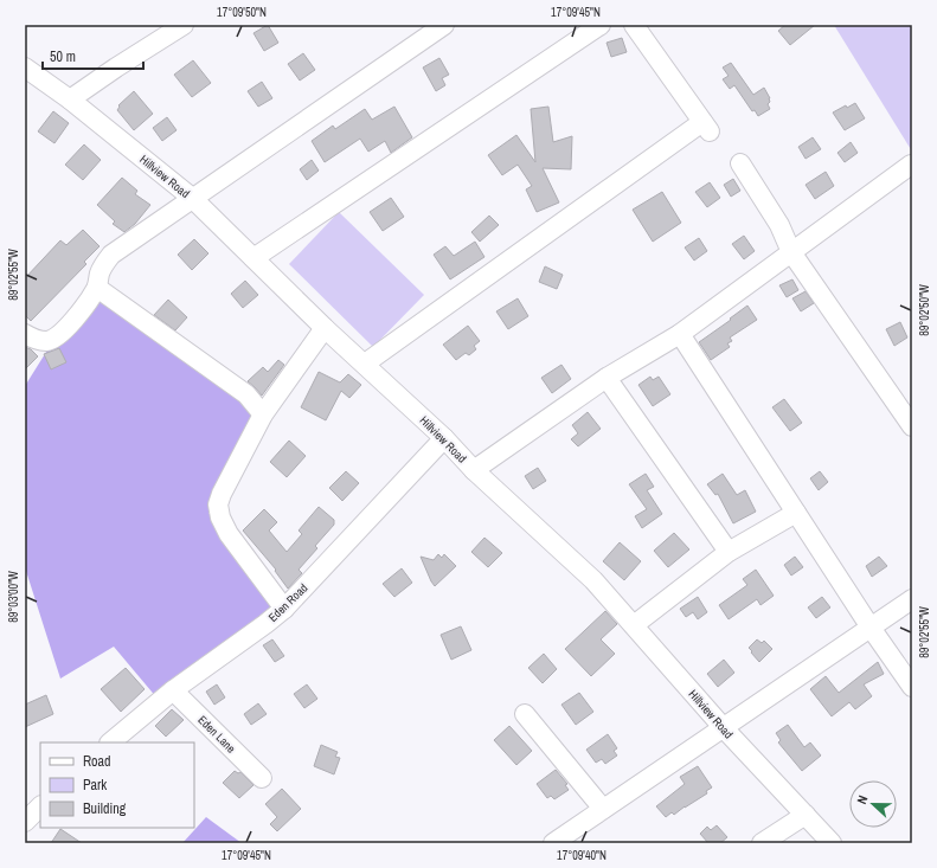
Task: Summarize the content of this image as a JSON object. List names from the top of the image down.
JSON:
{
  "streets": {
    "street": ["Hillview Road", "Eden Road", "Eden Lane"]
  },
  "crossings": [
    ["Hillview Road", "Eden Road"],
    ["Eden Road", "Eden Lane"]
  ],
  "legend": ["Road", "Park", "Building"],
  "scale_bar": "50 m",
  "north": "left",
  "coordinates": [
    "17°09'50\"N",
    "17°09'45\"N",
    "89°02'55\"W",
    "89°02'50\"W",
    "89°03'00\"W",
    "17°09'40\"N"
  ]
}
